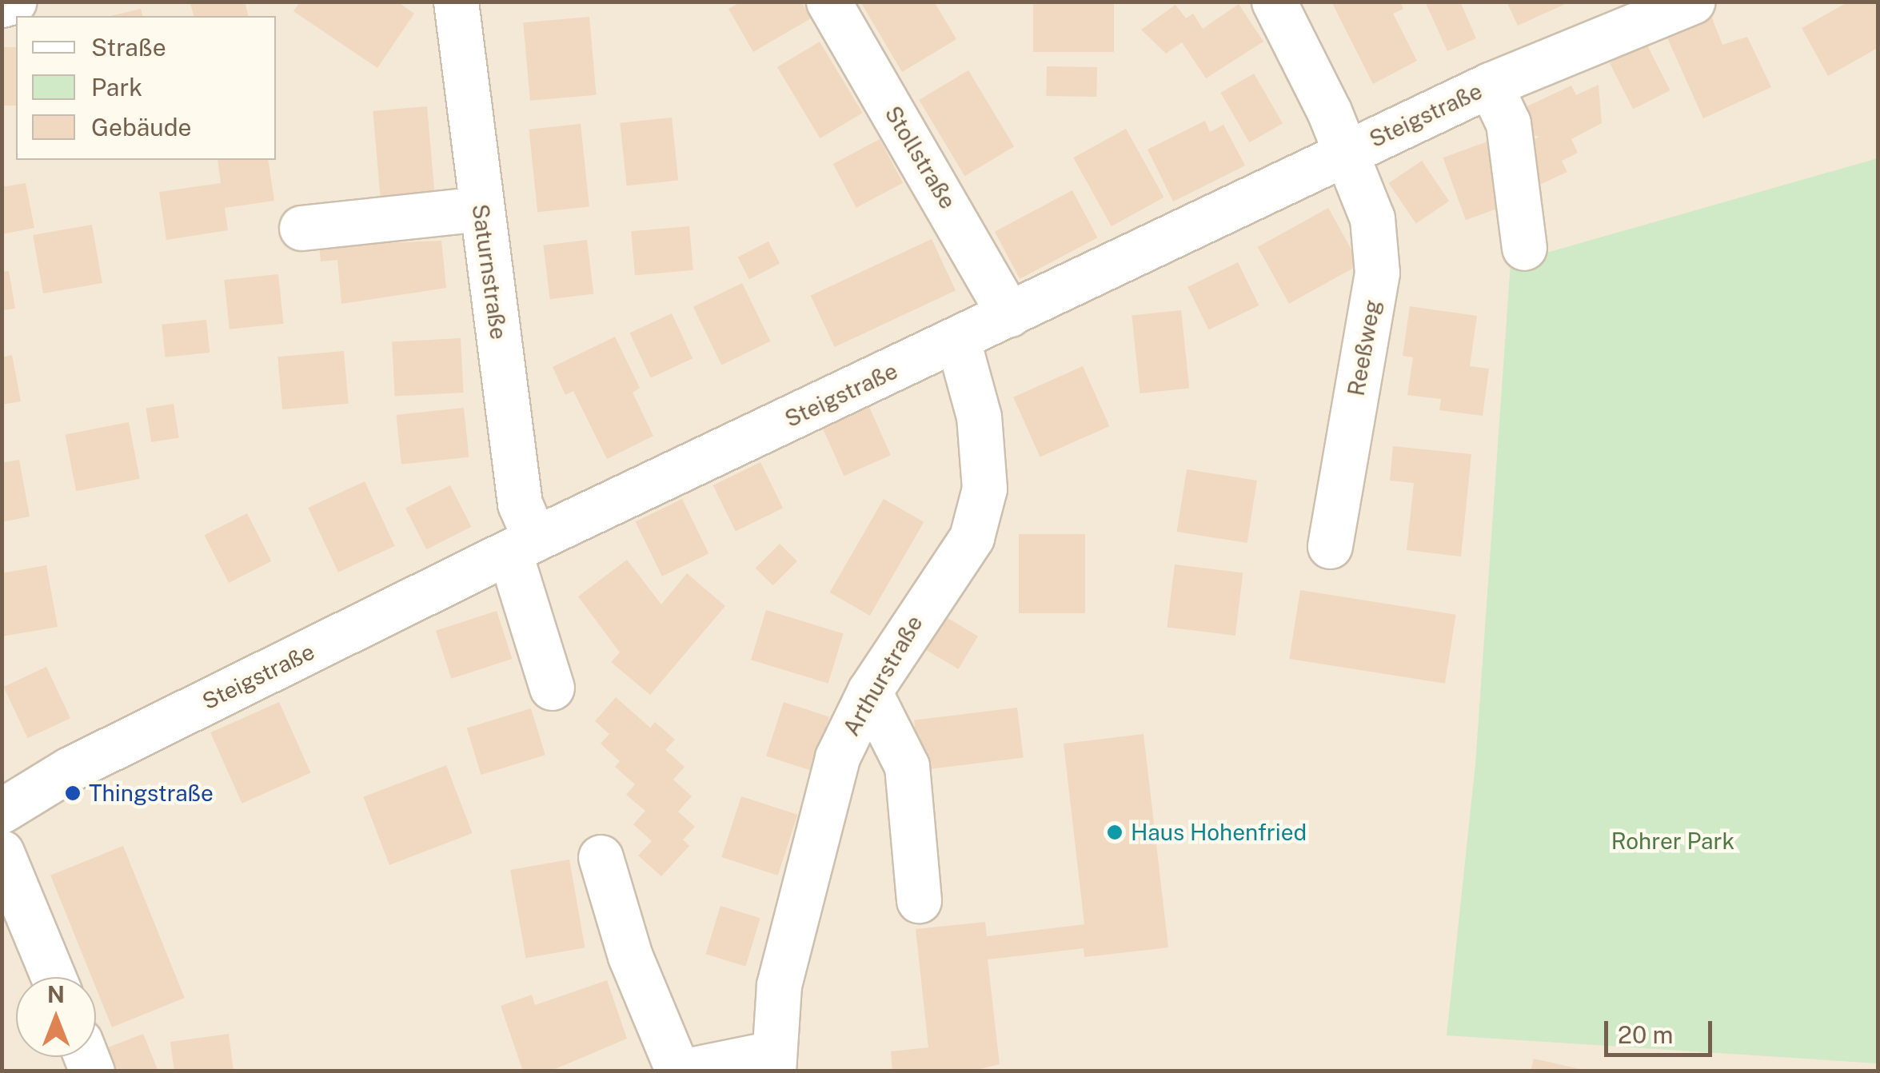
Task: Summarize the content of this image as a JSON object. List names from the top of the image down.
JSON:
{
  "streets": {
    "street": [
      "Steigstraße",
      "Stollstraße",
      "Saturnstraße",
      "Reeßweg",
      "Arthurstraße"
    ]
  },
  "crossings": [
    ["Steigstraße", "Stollstraße"],
    ["Steigstraße", "Saturnstraße"],
    ["Steigstraße", "Reeßweg"],
    ["Steigstraße", "Arthurstraße"]
  ],
  "parks": ["Rohrer Park"],
  "places": ["Thingstraße", "Haus Hohenfried"],
  "legend": ["Straße", "Park", "Gebäude"],
  "scale_bar": "20 m",
  "north": "top"
}
